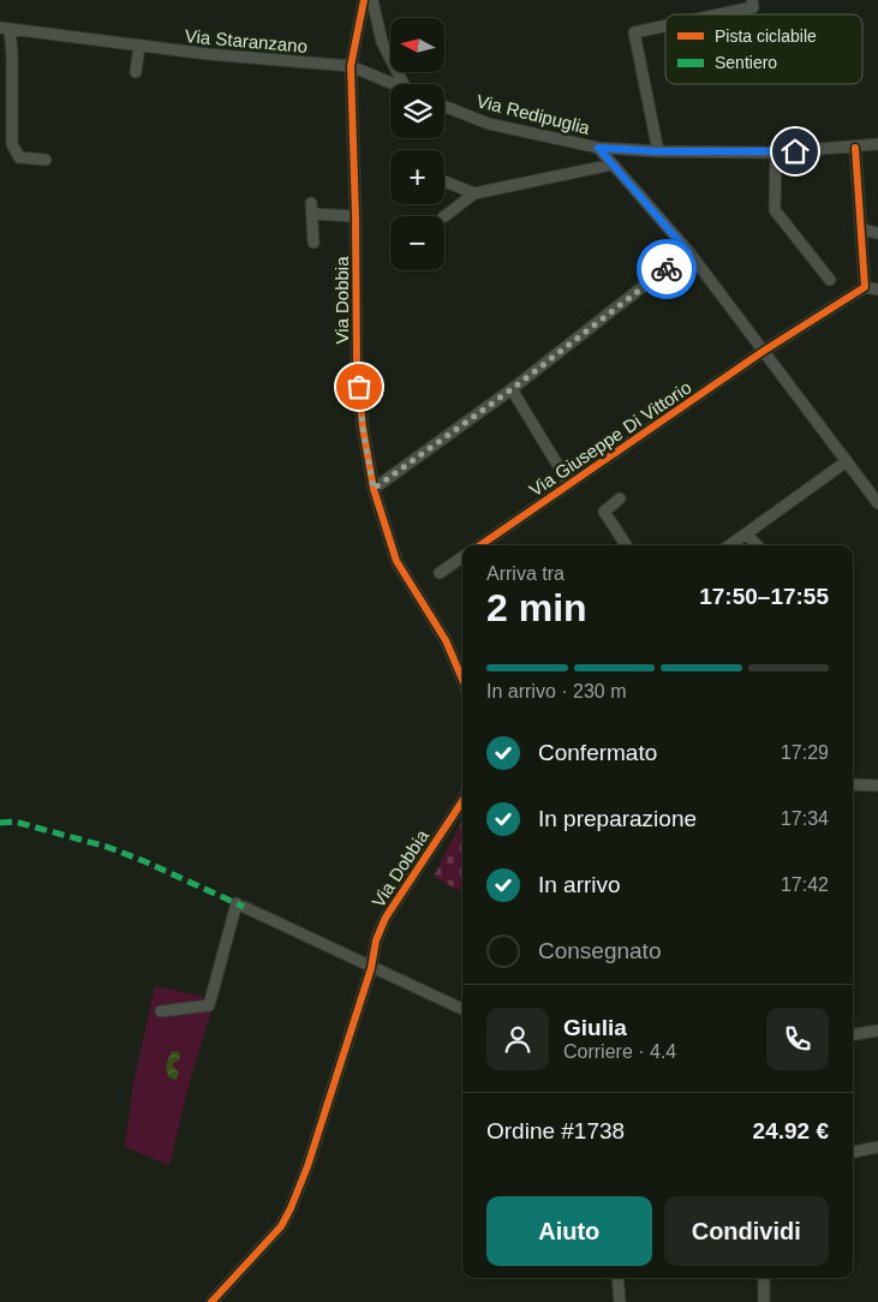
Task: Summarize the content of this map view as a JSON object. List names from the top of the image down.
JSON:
{
  "streets": {
    "street": [
      "Via Staranzano",
      "Via Redipuglia",
      "Via Dobbia",
      "Via Giuseppe Di Vittorio"
    ]
  },
  "crossings": [
    ["Via Staranzano", "Via Dobbia"]
  ],
  "legend": ["Pista ciclabile", "Sentiero"],
  "north": "left",
  "page": {
    "map_buttons": ["+", "−"],
    "heading": ["2 min", "Arriva tra", "17:50–17:55"],
    "panel": [
      "Giulia",
      "Corriere · 4.4",
      "Ordine #1738",
      "24.92 €"
    ],
    "bar": "In arrivo · 230 m",
    "list": [
      ["Confermato", "17:29"],
      ["In preparazione", "17:34"],
      ["In arrivo", "17:42"],
      "Consegnato"
    ],
    "buttons": ["Aiuto", "Condividi"]
  }
}
